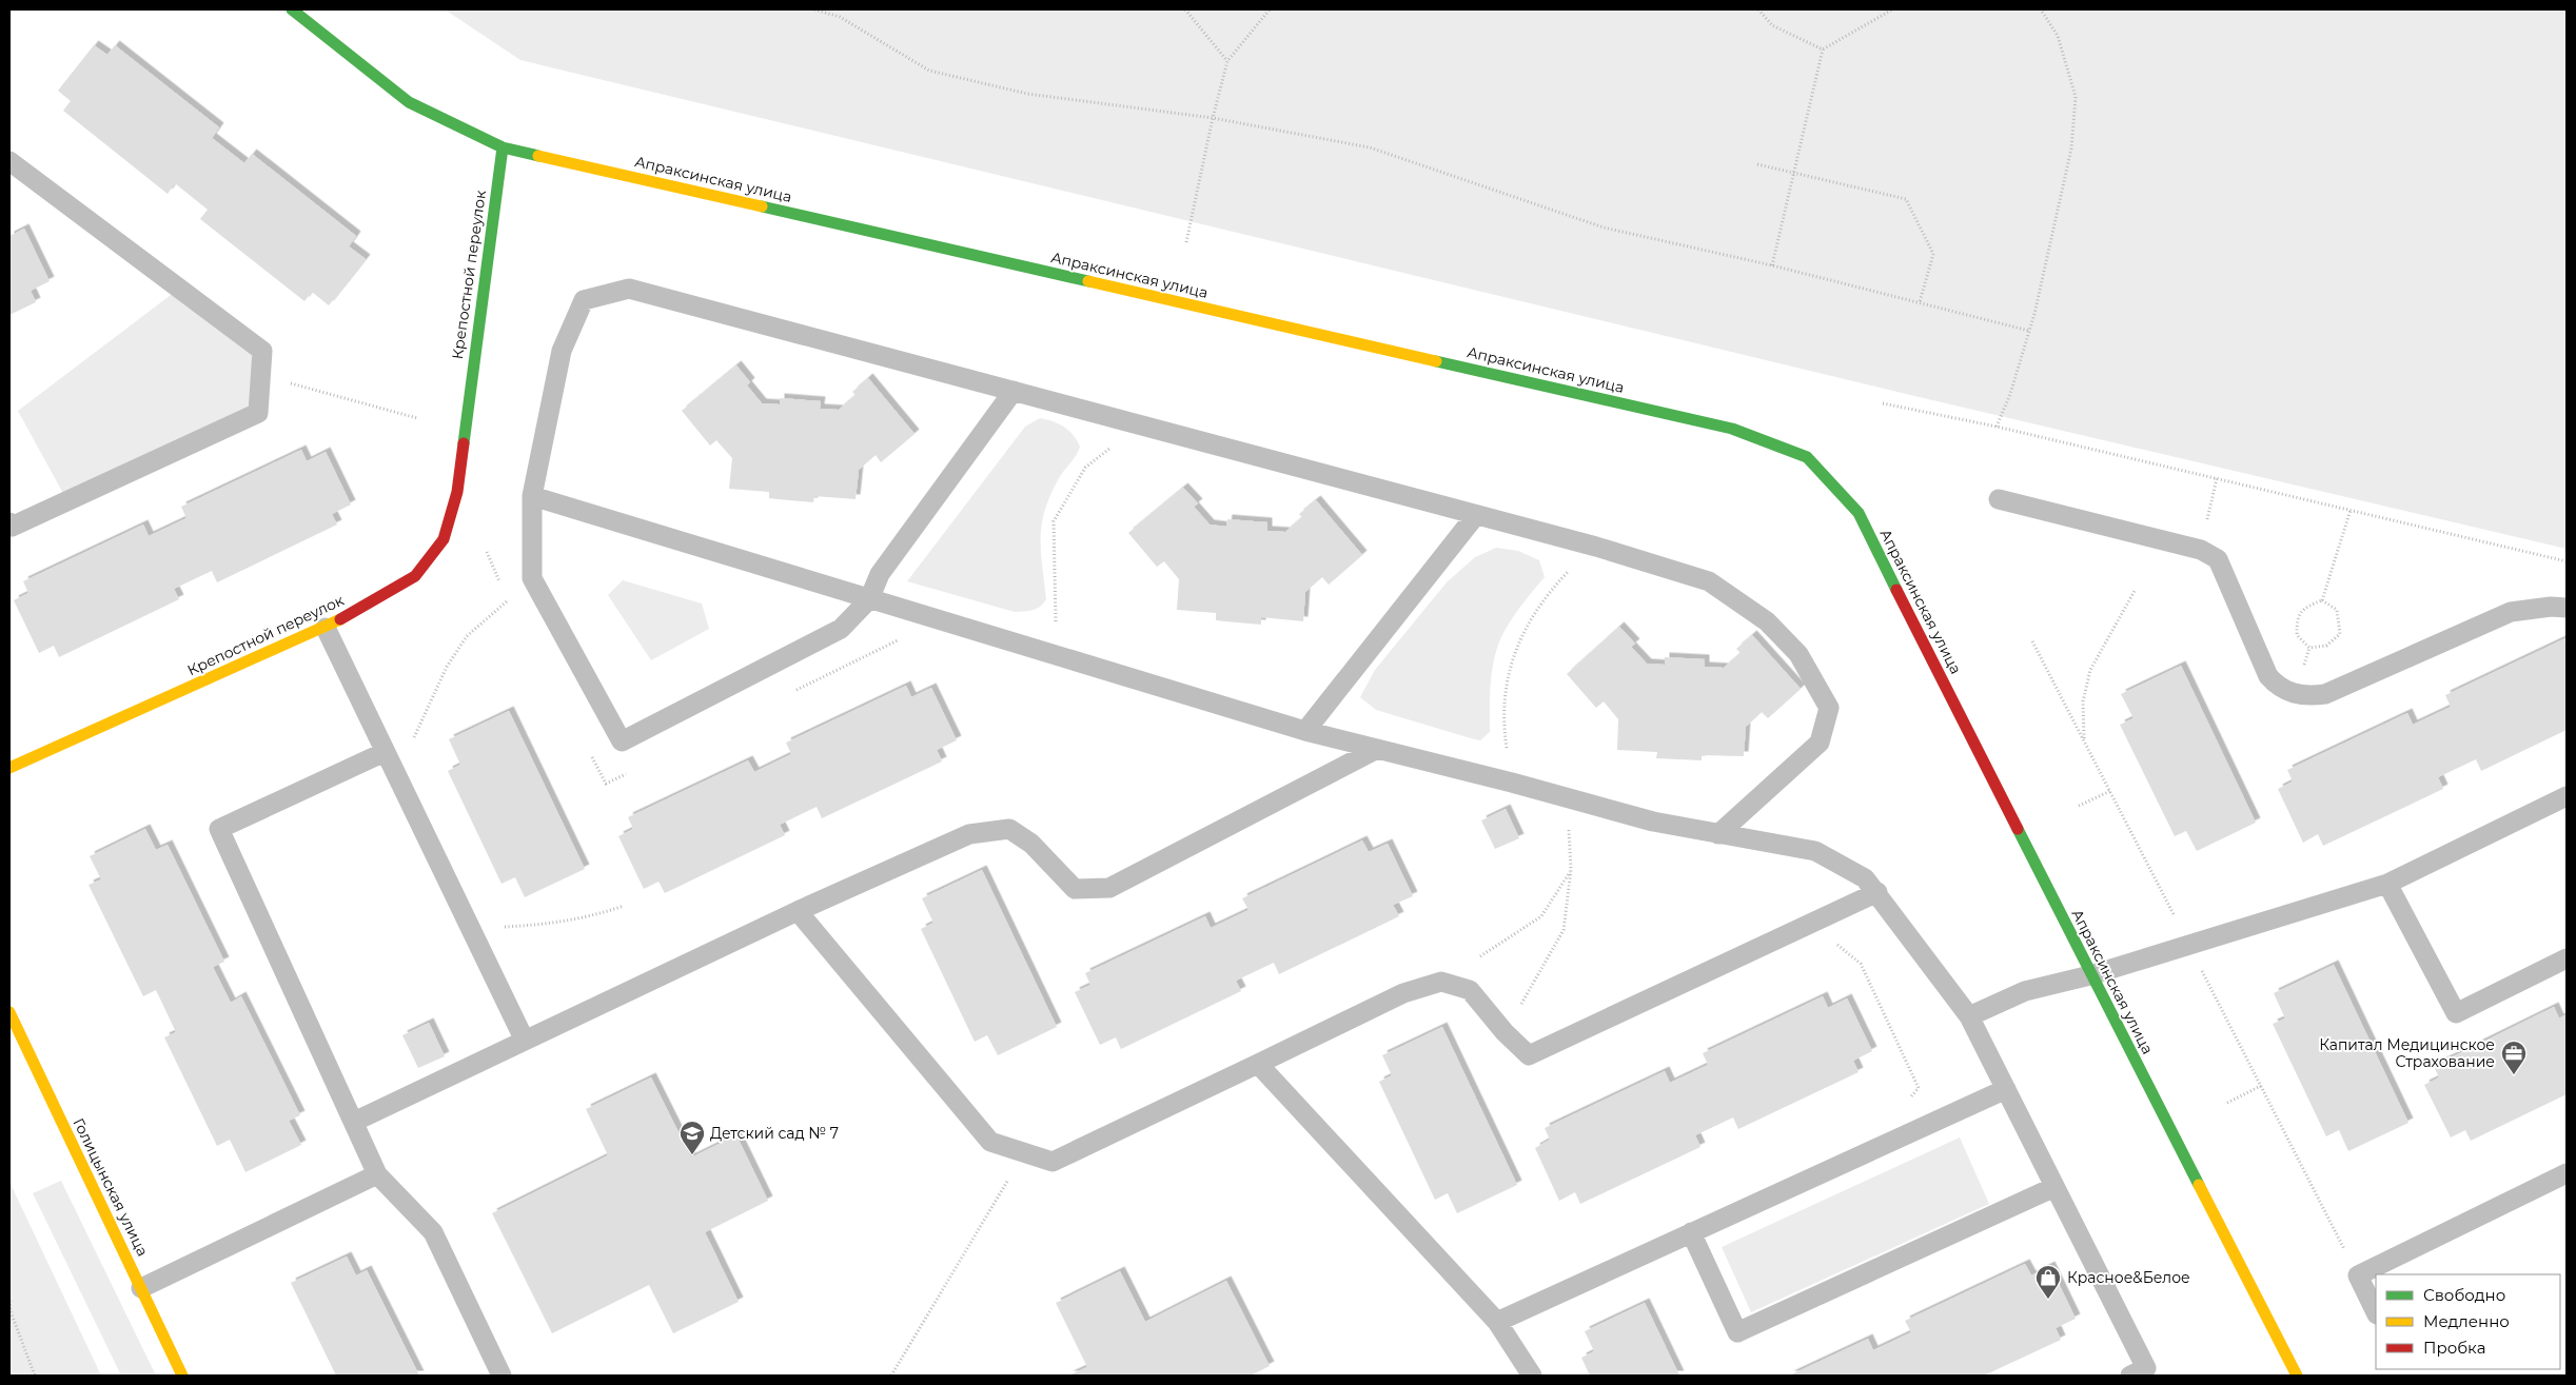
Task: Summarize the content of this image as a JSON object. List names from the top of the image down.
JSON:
{
  "streets": {
    "street": ["Апраксинская улица", "Крепостной переулок", "Голицынская улица"]
  },
  "crossings": [
    ["Апраксинская улица", "Крепостной переулок"]
  ],
  "places": {
    "office": ["Капитал Медицинское Страхование"],
    "school or university": ["Детский сад № 7"],
    "shop": ["Красное&Белое"]
  },
  "legend": ["Свободно", "Медленно", "Пробка"]
}
